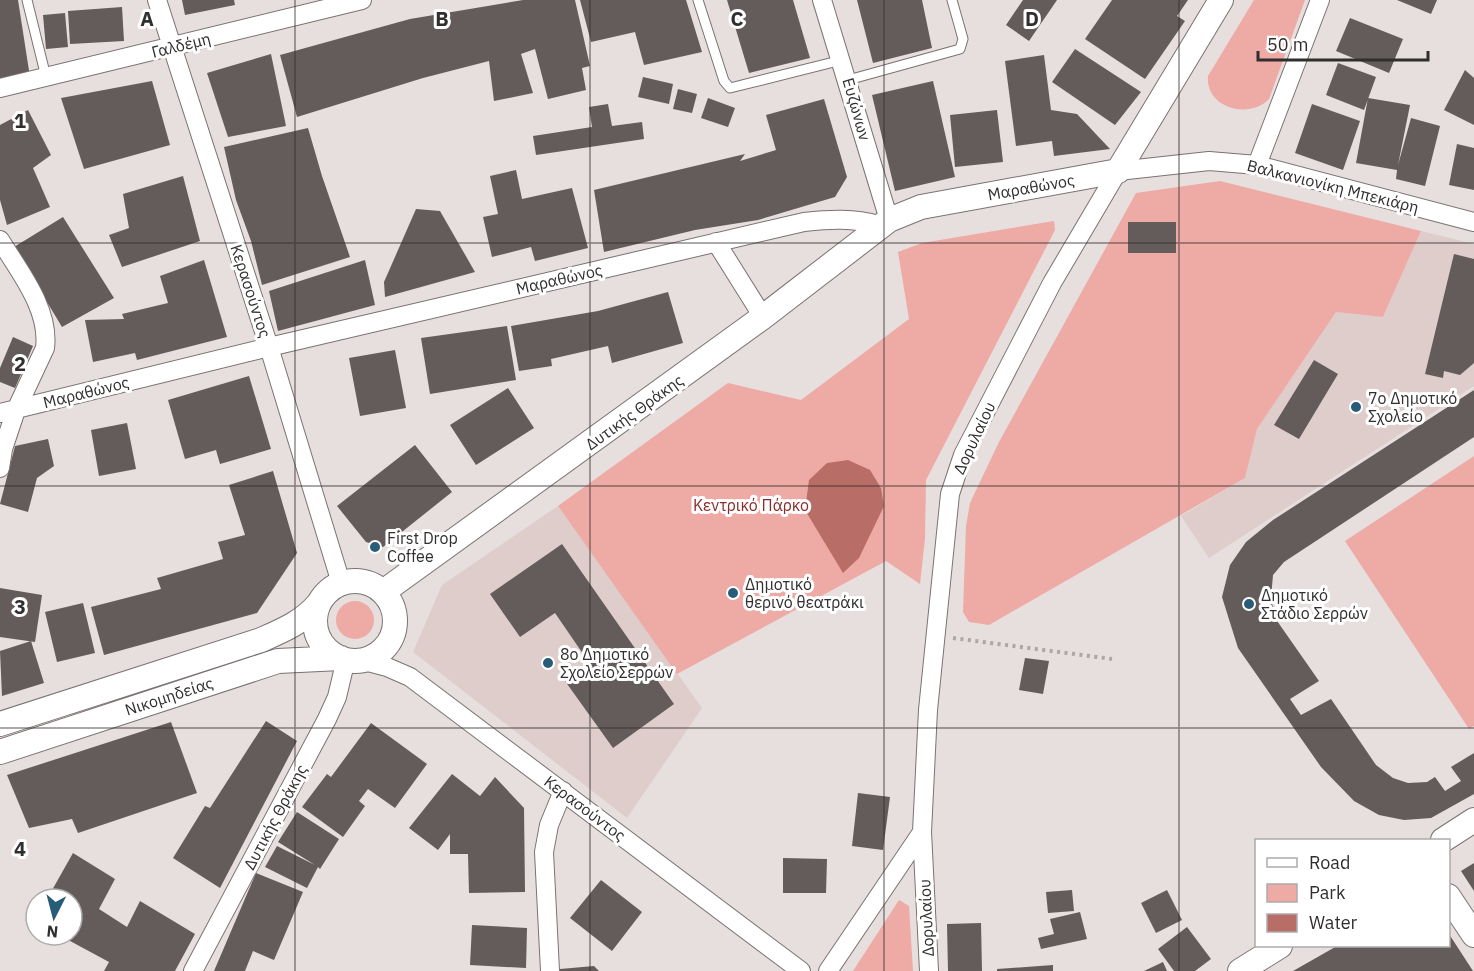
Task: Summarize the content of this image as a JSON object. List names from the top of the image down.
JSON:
{
  "streets": {
    "street": [
      "Γαλδέμη",
      "Ευζώνων",
      "Βαλκανιονίκη Μπεκιάρη",
      "Μαραθώνος",
      "Κερασούντος",
      "Δυτικής Θράκης",
      "Δορυλαίου",
      "Νικομηδείας"
    ]
  },
  "crossings": [
    ["Γαλδέμη", "Κερασούντος"],
    ["Ευζώνων", "Μαραθώνος"],
    ["Ευζώνων", "Δυτικής Θράκης"],
    ["Βαλκανιονίκη Μπεκιάρη", "Μαραθώνος"],
    ["Βαλκανιονίκη Μπεκιάρη", "Δορυλαίου"],
    ["Μαραθώνος", "Κερασούντος"],
    ["Μαραθώνος", "Δυτικής Θράκης"],
    ["Μαραθώνος", "Δορυλαίου"],
    ["Κερασούντος", "Δυτικής Θράκης"],
    ["Κερασούντος", "Νικομηδείας"],
    ["Δυτικής Θράκης", "Νικομηδείας"]
  ],
  "parks": ["Κεντρικό Πάρκο"],
  "places": [
    "7ο Δημοτικό Σχολείο",
    "First Drop Coffee",
    "Δημοτικό θερινό θεατράκι",
    "Δημοτικό Στάδιο Σερρών",
    "8ο Δημοτικό Σχολείο Σερρών"
  ],
  "legend": ["Road", "Park", "Water"],
  "scale_bar": "50 m",
  "north": "bottom",
  "grid": {
    "columns": [
      "A",
      "B",
      "C",
      "D"
    ],
    "rows": [
      "1",
      "2",
      "3",
      "4"
    ]
  }
}
